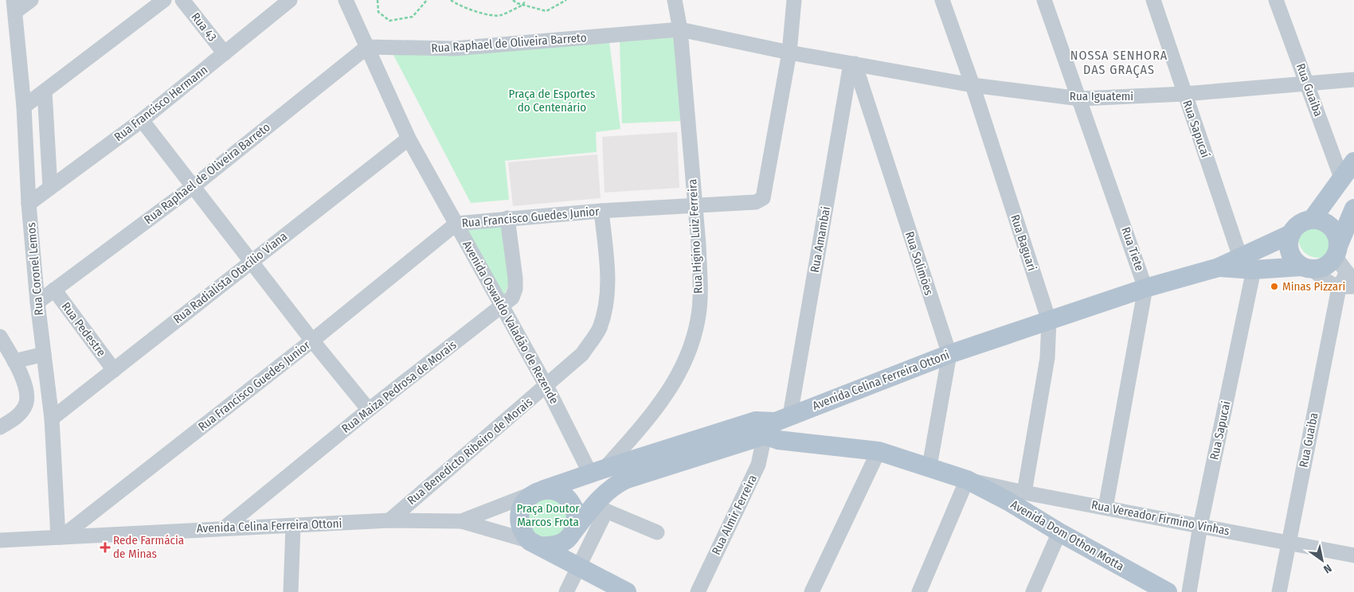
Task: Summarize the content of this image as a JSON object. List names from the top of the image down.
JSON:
{
  "streets": {
    "main road": ["Avenida Celina Ferreira Ottoni", "Avenida Dom Othon Motta"],
    "street": [
      "Rua 43",
      "Rua Raphael de Oliveira Barreto",
      "Rua Guaiba",
      "Rua Iguatemi",
      "Rua Francisco Hermann",
      "Rua Sapucaí",
      "Rua Francisco Guedes Junior",
      "Rua Higino Luiz Ferreira",
      "Rua Amambai",
      "Rua Baguari",
      "Rua Tiete",
      "Rua Solimões",
      "Rua Coronel Lemos",
      "Rua Radialista Otacílio Viana",
      "Avenida Oswaldo Valadão de Rezende",
      "Rua Pedestre",
      "Rua Maiza Pedrosa de Morais",
      "Rua Sapucai",
      "Rua Benedicto Ribeiro de Morais",
      "Rua Almir Ferreira",
      "Rua Vereador Firmino Vinhas"
    ]
  },
  "crossings": [
    ["Rua 43", "Rua Francisco Hermann"],
    ["Rua Raphael de Oliveira Barreto", "Rua Iguatemi"],
    ["Rua Raphael de Oliveira Barreto", "Rua Francisco Guedes Junior"],
    ["Rua Raphael de Oliveira Barreto", "Rua Higino Luiz Ferreira"],
    ["Rua Raphael de Oliveira Barreto", "Rua Amambai"],
    ["Rua Raphael de Oliveira Barreto", "Rua Solimões"],
    ["Rua Raphael de Oliveira Barreto", "Rua Coronel Lemos"],
    ["Rua Raphael de Oliveira Barreto", "Avenida Oswaldo Valadão de Rezende"],
    ["Rua Raphael de Oliveira Barreto", "Rua Pedestre"],
    ["Rua Guaiba", "Rua Iguatemi"],
    ["Rua Guaiba", "Avenida Celina Ferreira Ottoni"],
    ["Rua Guaiba", "Rua Vereador Firmino Vinhas"],
    ["Rua Iguatemi", "Rua Sapucaí"],
    ["Rua Iguatemi", "Rua Amambai"],
    ["Rua Iguatemi", "Rua Baguari"],
    ["Rua Iguatemi", "Rua Tiete"],
    ["Rua Iguatemi", "Rua Solimões"],
    ["Rua Francisco Hermann", "Rua Coronel Lemos"],
    ["Rua Sapucaí", "Avenida Celina Ferreira Ottoni"],
    ["Rua Sapucaí", "Rua Sapucai"],
    ["Rua Francisco Guedes Junior", "Rua Higino Luiz Ferreira"],
    ["Rua Francisco Guedes Junior", "Rua Coronel Lemos"],
    ["Rua Francisco Guedes Junior", "Avenida Oswaldo Valadão de Rezende"],
    ["Rua Francisco Guedes Junior", "Avenida Celina Ferreira Ottoni"],
    ["Rua Francisco Guedes Junior", "Rua Maiza Pedrosa de Morais"],
    ["Rua Francisco Guedes Junior", "Rua Benedicto Ribeiro de Morais"],
    ["Rua Higino Luiz Ferreira", "Avenida Oswaldo Valadão de Rezende"],
    ["Rua Higino Luiz Ferreira", "Avenida Celina Ferreira Ottoni"],
    ["Rua Amambai", "Rua Solimões"],
    ["Rua Amambai", "Avenida Celina Ferreira Ottoni"],
    ["Rua Amambai", "Rua Almir Ferreira"],
    ["Rua Amambai", "Avenida Dom Othon Motta"],
    ["Rua Baguari", "Avenida Celina Ferreira Ottoni"],
    ["Rua Baguari", "Rua Vereador Firmino Vinhas"],
    ["Rua Tiete", "Avenida Celina Ferreira Ottoni"],
    ["Rua Tiete", "Rua Vereador Firmino Vinhas"],
    ["Rua Solimões", "Avenida Celina Ferreira Ottoni"],
    ["Rua Solimões", "Avenida Dom Othon Motta"],
    ["Rua Coronel Lemos", "Rua Radialista Otacílio Viana"],
    ["Rua Coronel Lemos", "Avenida Celina Ferreira Ottoni"],
    ["Rua Radialista Otacílio Viana", "Avenida Oswaldo Valadão de Rezende"],
    ["Rua Radialista Otacílio Viana", "Rua Pedestre"],
    ["Avenida Oswaldo Valadão de Rezende", "Avenida Celina Ferreira Ottoni"],
    ["Avenida Oswaldo Valadão de Rezende", "Rua Maiza Pedrosa de Morais"],
    ["Avenida Oswaldo Valadão de Rezende", "Rua Benedicto Ribeiro de Morais"],
    ["Avenida Celina Ferreira Ottoni", "Rua Maiza Pedrosa de Morais"],
    ["Avenida Celina Ferreira Ottoni", "Rua Sapucai"],
    ["Avenida Celina Ferreira Ottoni", "Rua Benedicto Ribeiro de Morais"],
    ["Avenida Celina Ferreira Ottoni", "Rua Almir Ferreira"],
    ["Avenida Celina Ferreira Ottoni", "Avenida Dom Othon Motta"],
    ["Rua Sapucai", "Rua Vereador Firmino Vinhas"],
    ["Rua Almir Ferreira", "Avenida Dom Othon Motta"],
    ["Rua Vereador Firmino Vinhas", "Avenida Dom Othon Motta"]
  ],
  "districts": ["NOSSA SENHORA DAS GRAÇAS"],
  "parks": ["Praça de Esportes do Centenário", "Praça Doutor Marcos Frota"],
  "places": {
    "other": ["Minas Pizzari"],
    "health": ["Rede Farmácia de Minas"]
  },
  "north": "bottom right"
}
